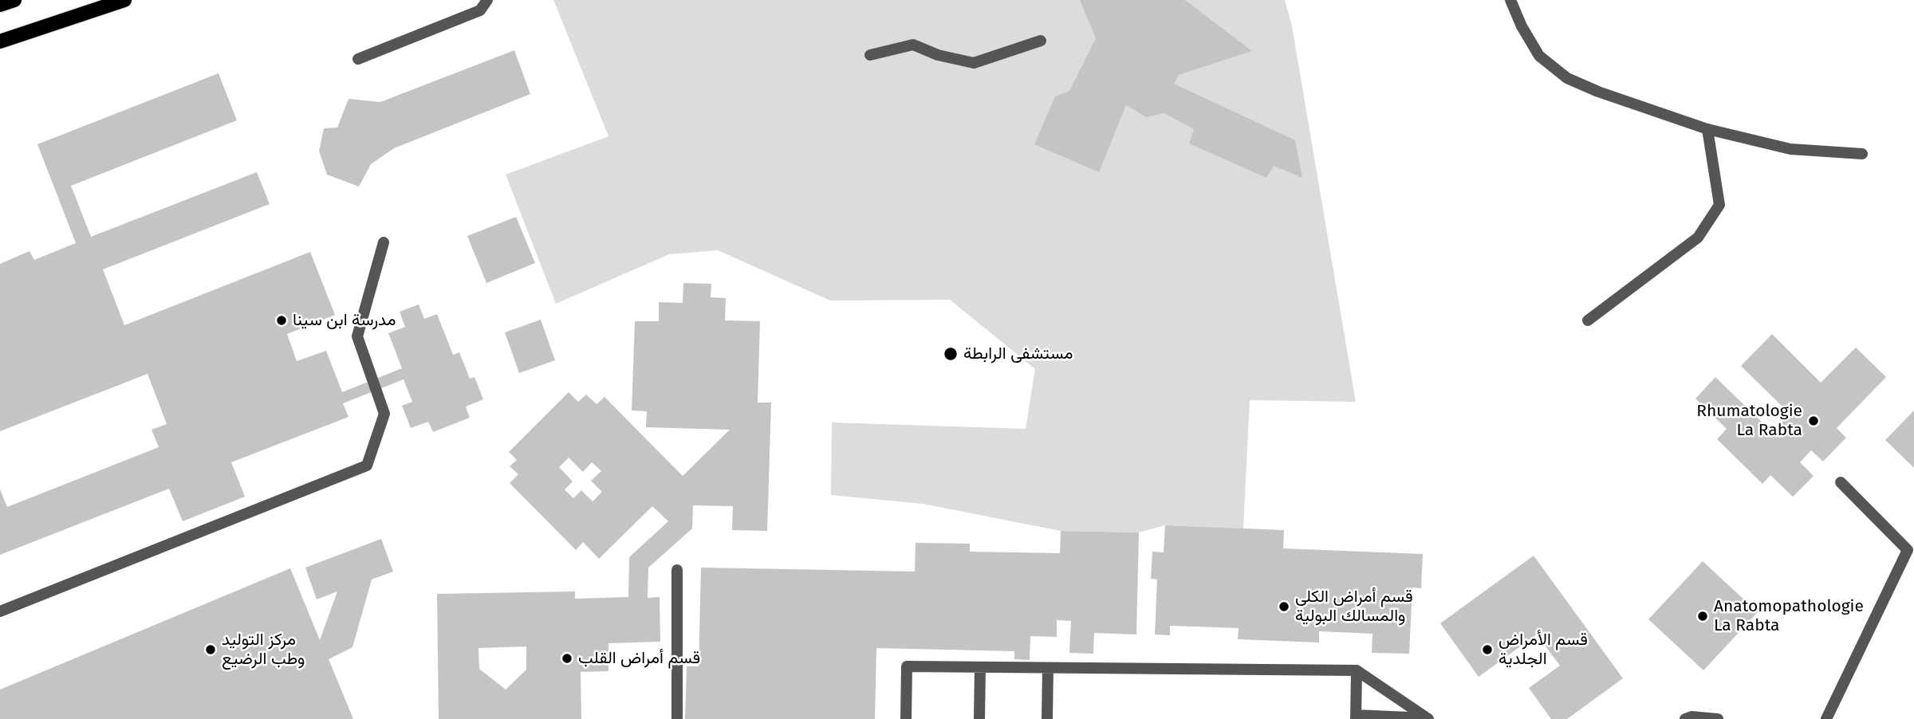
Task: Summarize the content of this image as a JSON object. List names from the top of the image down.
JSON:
{
  "places": [
    "مدرسة ابن سينا",
    "مستشفى الرابطة",
    "Rhumatologie La Rabta",
    "قسم أمراض الكلى والمسالك البولية",
    "Anatomopathologie La Rabta",
    "مركز التوليد وطب الرضيع",
    "قسم الأمراض الجلدية",
    "قسم أمراض القلب"
  ]
}
